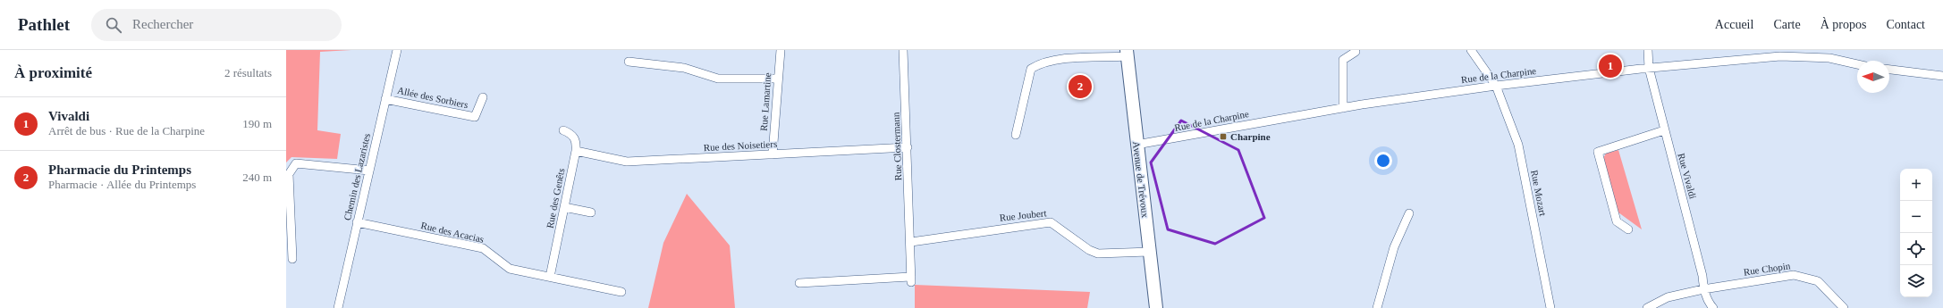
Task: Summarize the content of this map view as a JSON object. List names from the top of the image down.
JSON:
{
  "streets": {
    "main road": ["Avenue de Trévoux"],
    "street": [
      "Rue de la Charpine",
      "Allée des Sorbiers",
      "Rue Lamartine",
      "Rue des Noisetiers",
      "Rue Clostermann",
      "Rue Vivaldi",
      "Chemin des Lazaristes",
      "Rue Mozart",
      "Rue des Genêts",
      "Rue Joubert",
      "Rue des Acacias",
      "Rue Chopin"
    ]
  },
  "crossings": [
    ["Rue de la Charpine", "Rue Vivaldi"],
    ["Rue de la Charpine", "Avenue de Trévoux"],
    ["Rue de la Charpine", "Rue Mozart"],
    ["Allée des Sorbiers", "Chemin des Lazaristes"],
    ["Rue Lamartine", "Rue des Noisetiers"],
    ["Rue des Noisetiers", "Rue Clostermann"],
    ["Rue des Noisetiers", "Rue des Genêts"],
    ["Rue Clostermann", "Rue Joubert"],
    ["Rue Vivaldi", "Rue Chopin"],
    ["Chemin des Lazaristes", "Rue des Acacias"],
    ["Avenue de Trévoux", "Rue Joubert"],
    ["Rue des Genêts", "Rue des Acacias"]
  ],
  "places": {
    "transit": ["Charpine"]
  },
  "north": "left",
  "page": {
    "header": "Pathlet",
    "search": "Rechercher",
    "nav": [
      "Accueil",
      "Carte",
      "À propos",
      "Contact"
    ],
    "heading": ["À proximité", "2 résultats"],
    "pins": ["1", "2"],
    "list": [
      {
        "mark": "1",
        "name": "Vivaldi",
        "note": "Arrêt de bus · Rue de la Charpine",
        "value": "190 m"
      },
      {
        "mark": "2",
        "name": "Pharmacie du Printemps",
        "note": "Pharmacie · Allée du Printemps",
        "value": "240 m"
      }
    ],
    "map_buttons": ["+", "−"]
  }
}
